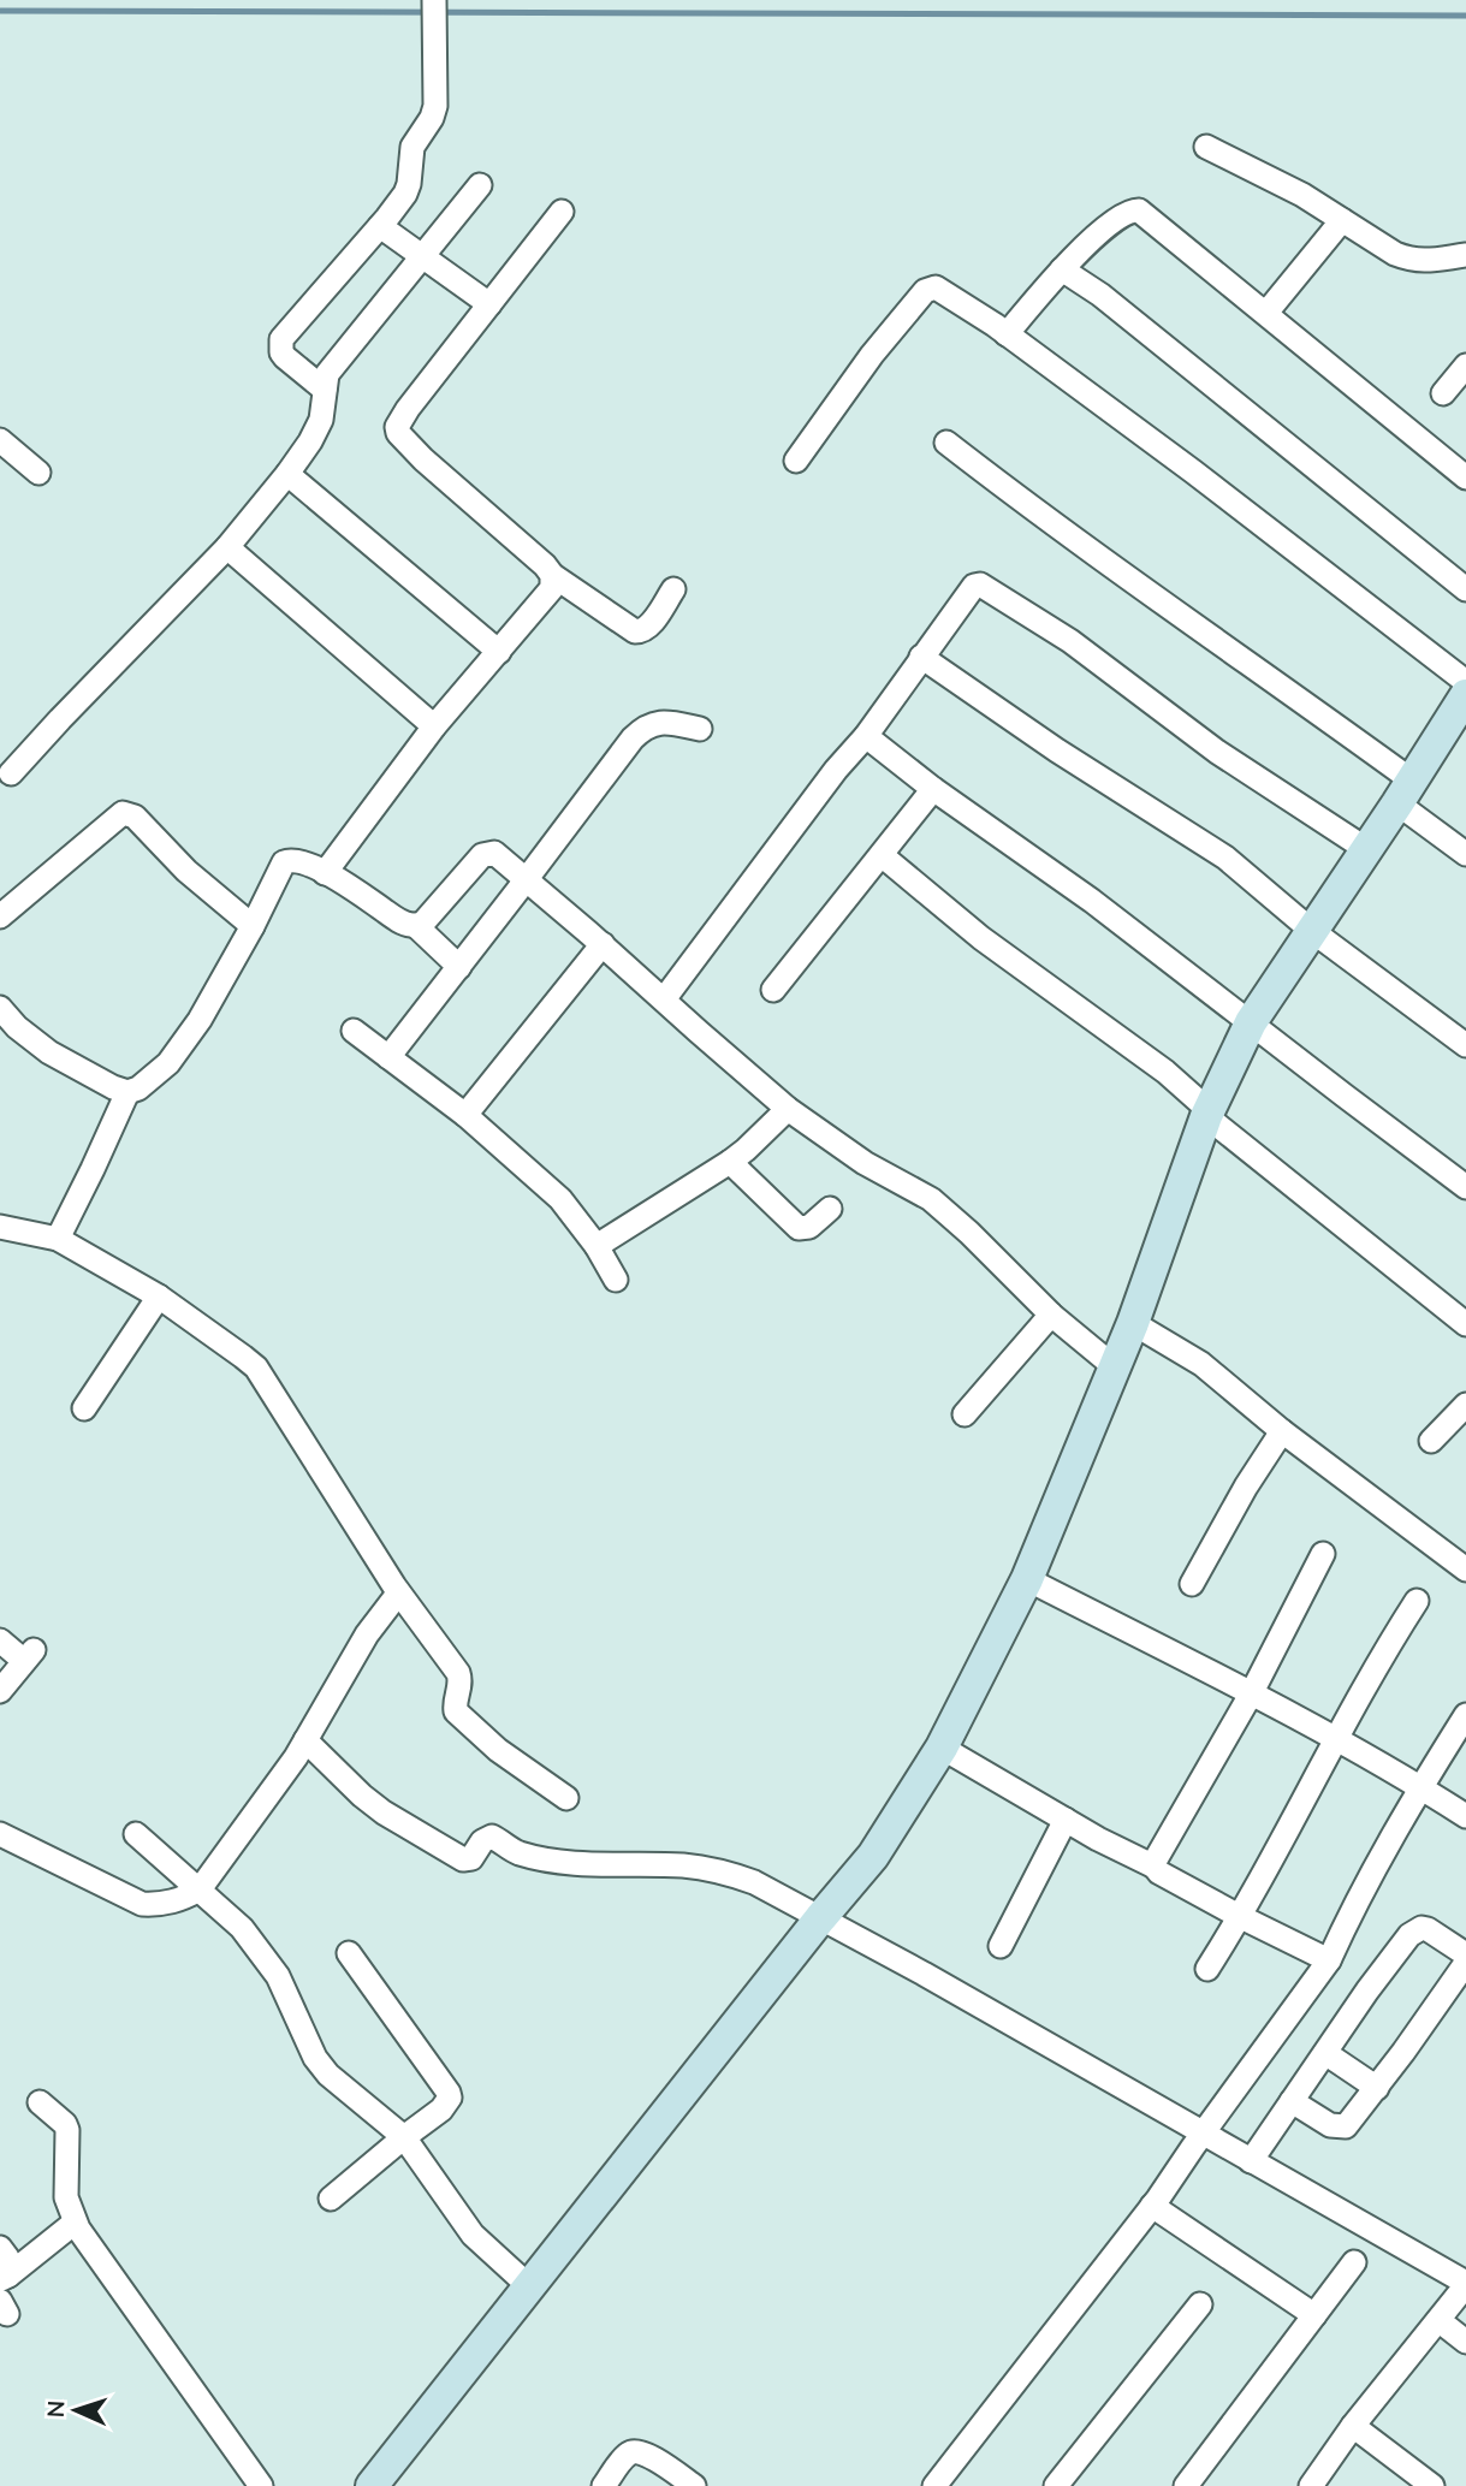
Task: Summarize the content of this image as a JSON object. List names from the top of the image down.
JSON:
{
  "north": "left"
}
